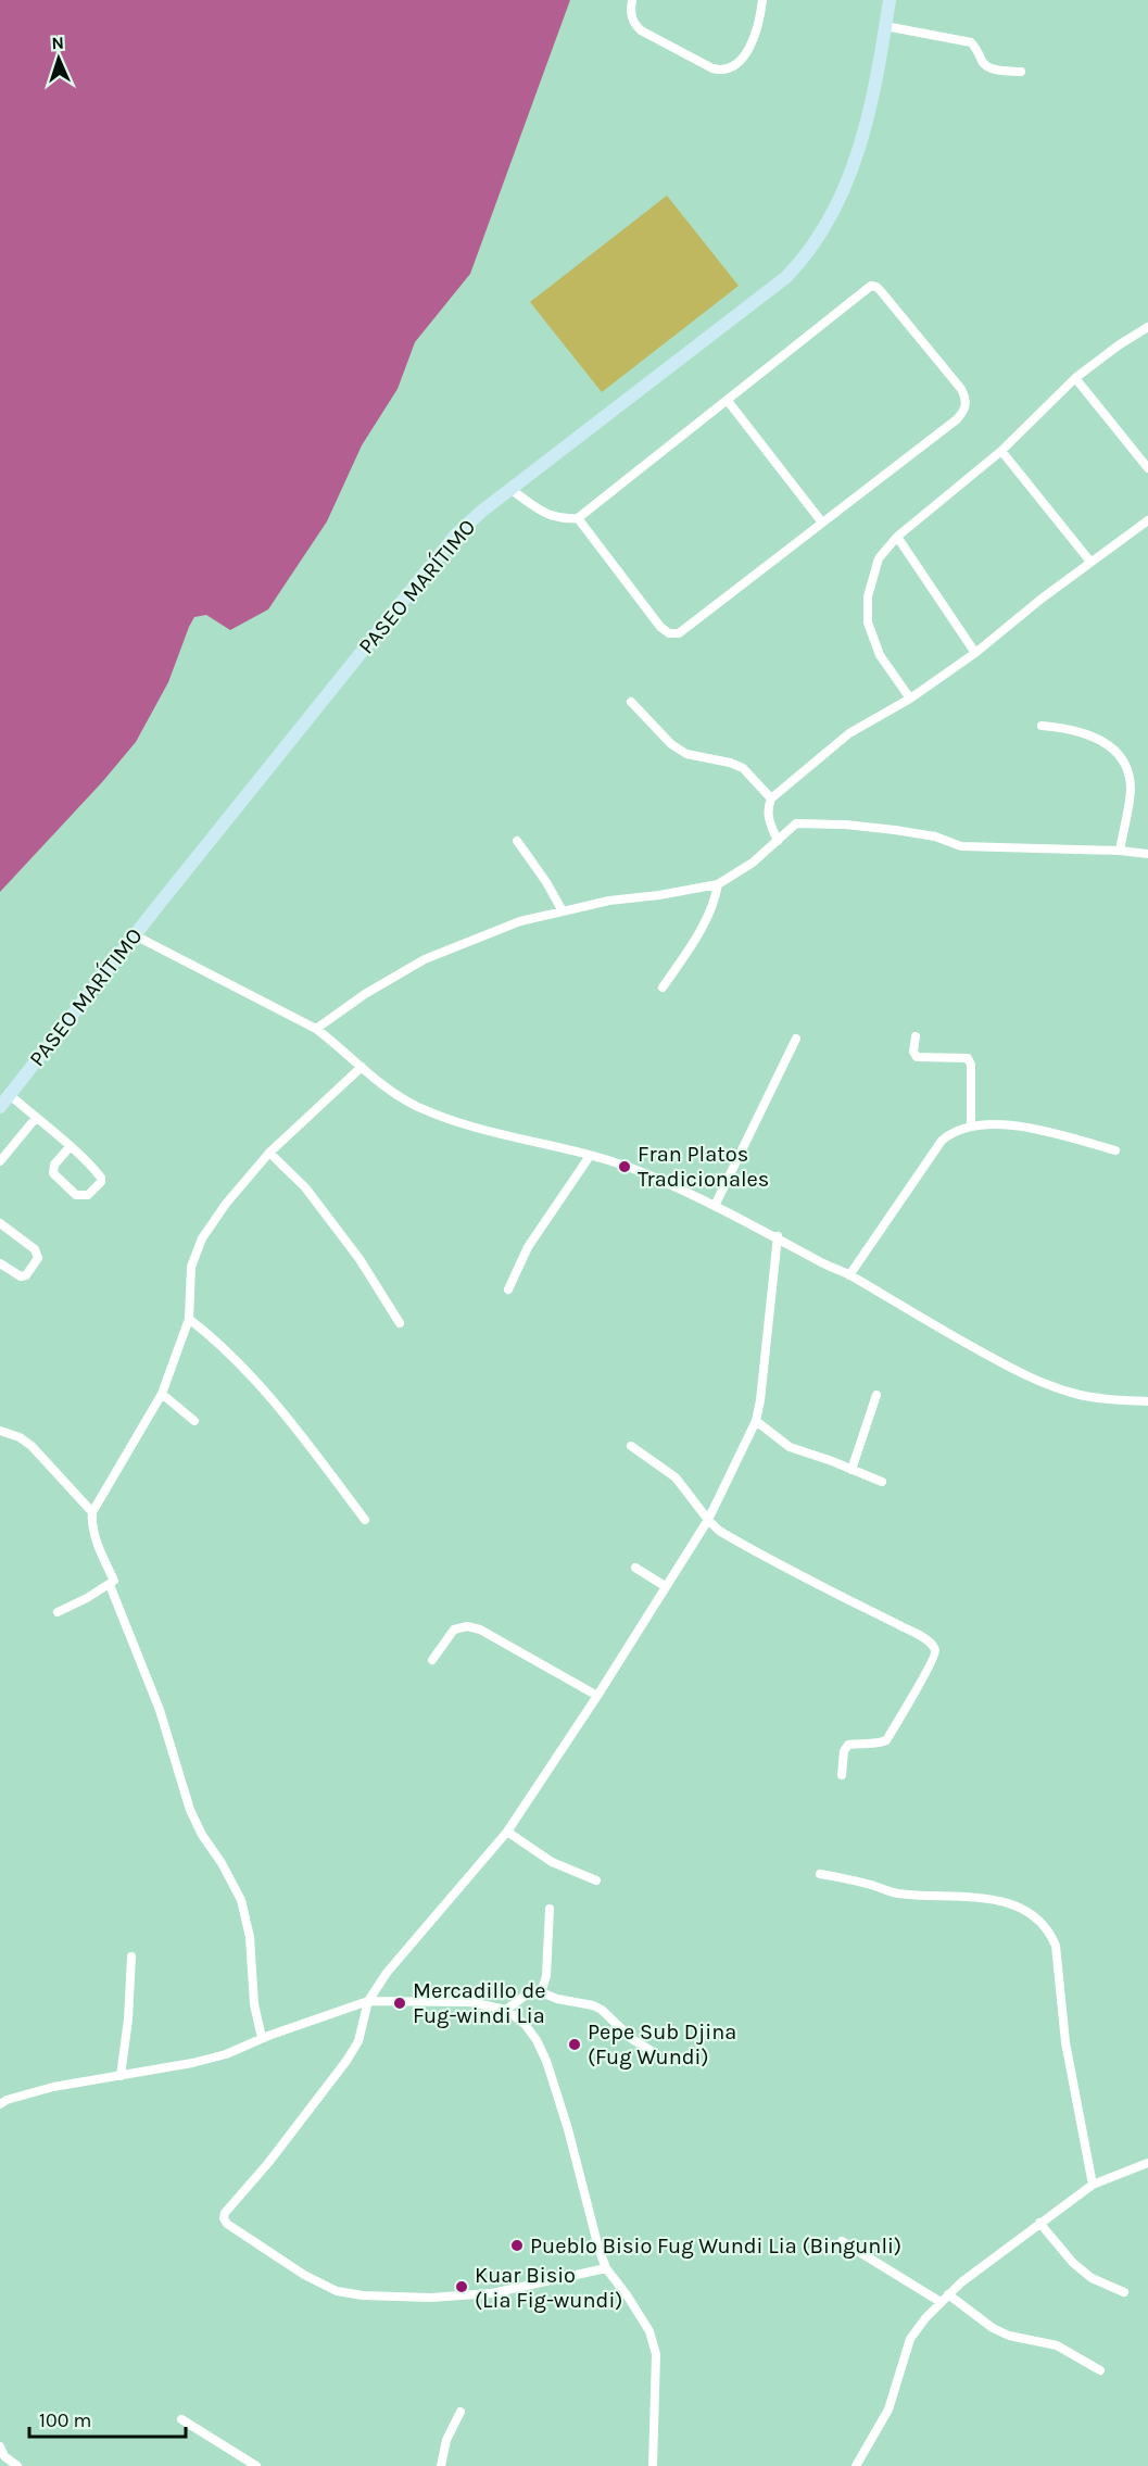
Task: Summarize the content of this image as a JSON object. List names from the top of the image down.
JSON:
{
  "streets": {
    "main road": ["PASEO MARÍTIMO"]
  },
  "places": [
    "Fran Platos Tradicionales",
    "Mercadillo de Fug-windi Lia",
    "Pepe Sub Djina (Fug Wundi)",
    "Pueblo Bisio Fug Wundi Lia (Bingunli)",
    "Kuar Bisio (Lia Fig-wundi)"
  ],
  "scale_bar": "100 m",
  "north": "top"
}
